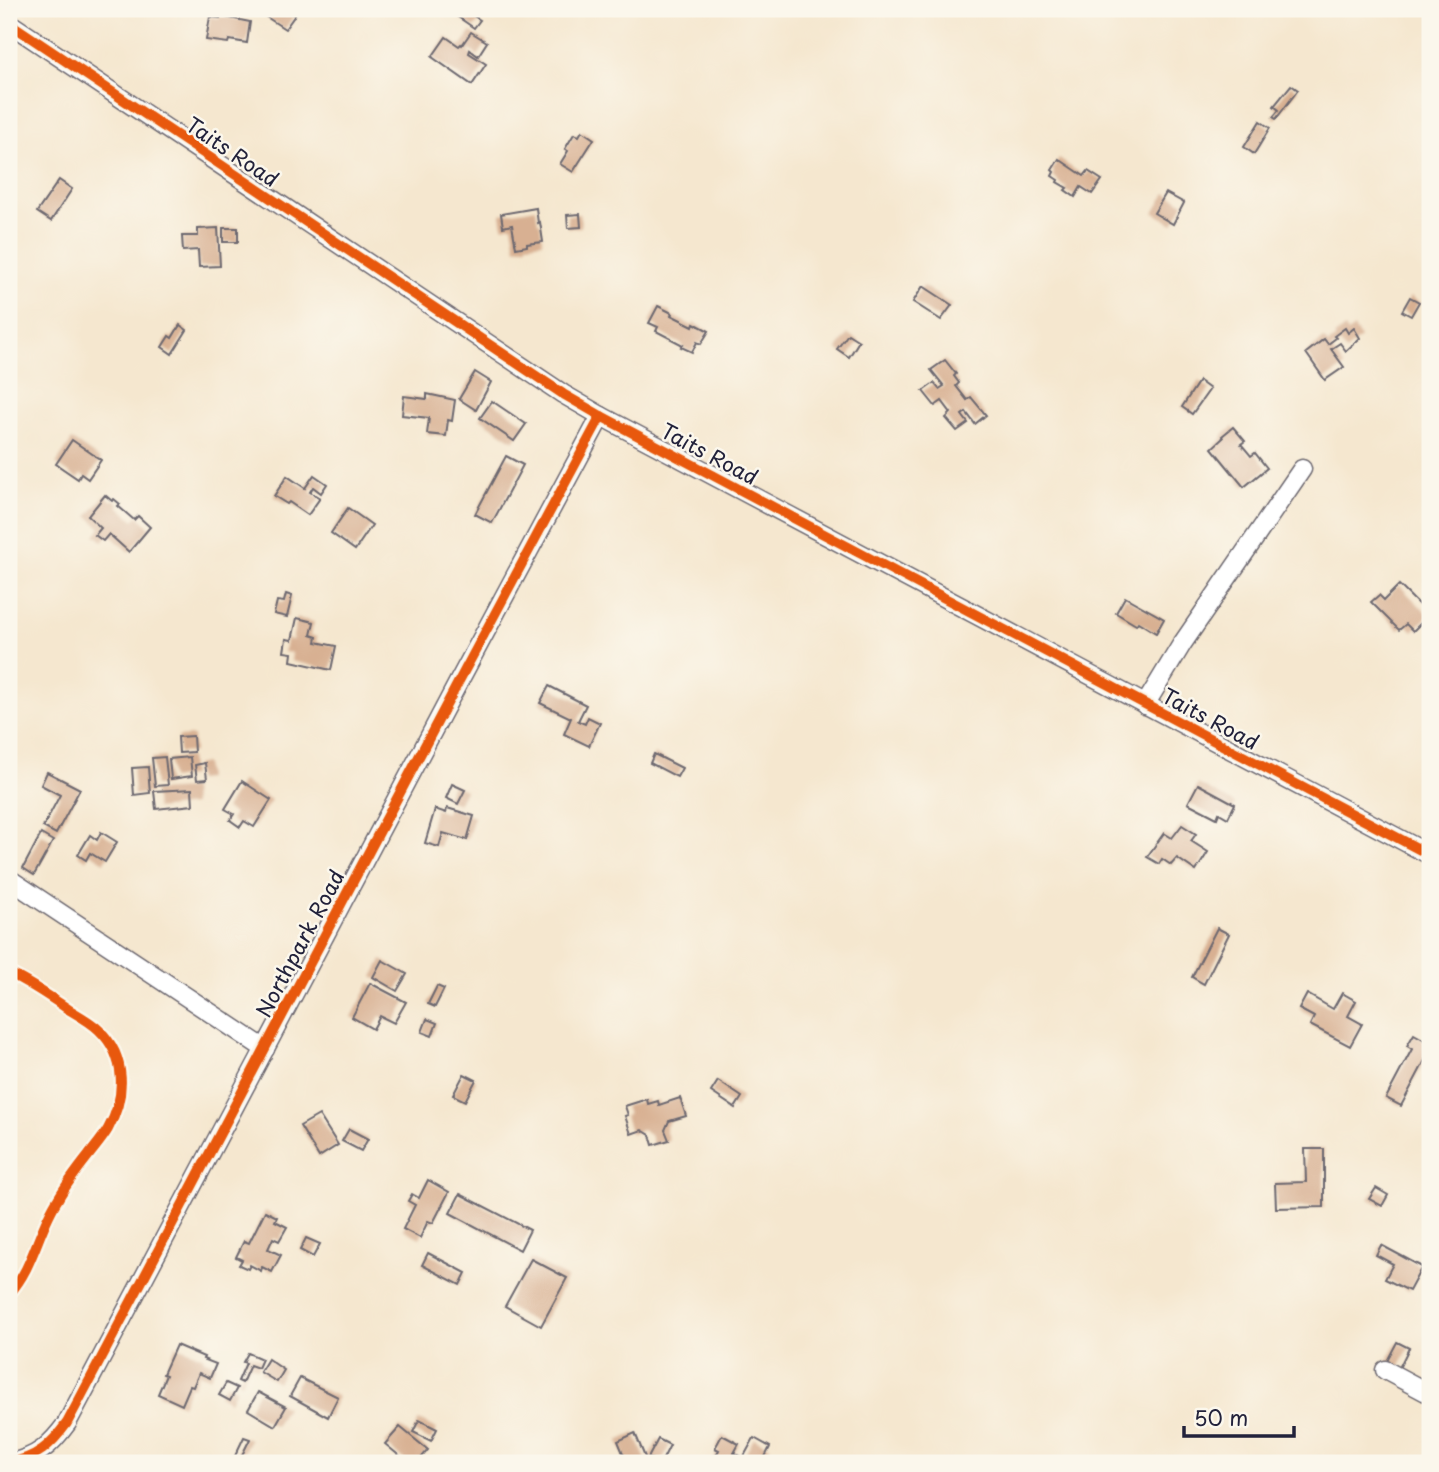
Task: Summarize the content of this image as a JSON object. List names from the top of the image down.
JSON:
{
  "streets": {
    "street": ["Taits Road", "Northpark Road"]
  },
  "crossings": [
    ["Taits Road", "Northpark Road"]
  ],
  "scale_bar": "50 m"
}
